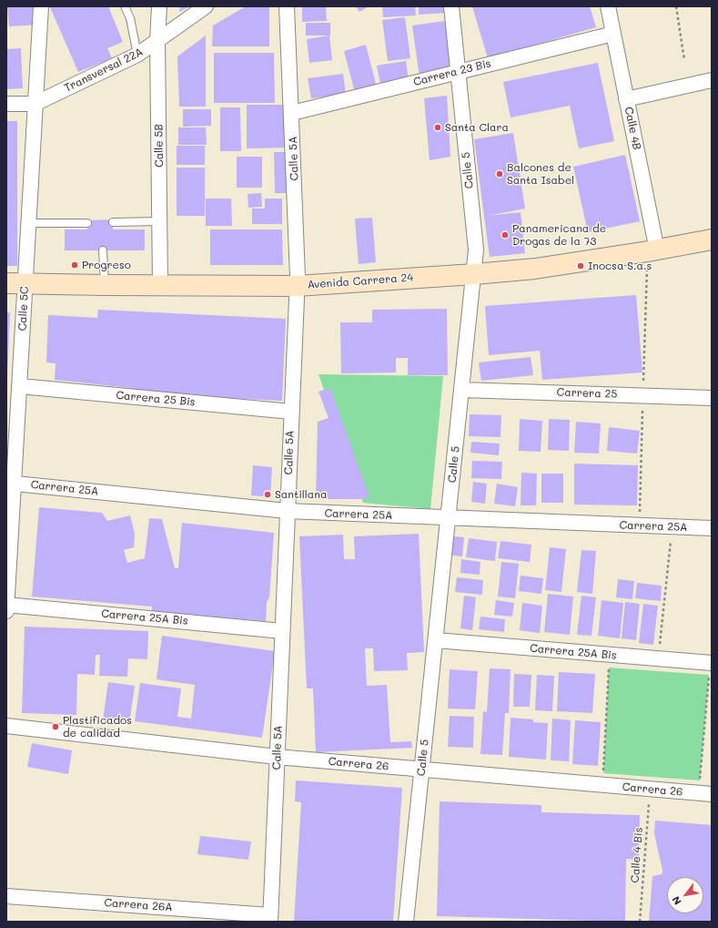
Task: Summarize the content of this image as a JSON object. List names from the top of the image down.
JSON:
{
  "streets": {
    "main road": ["Avenida Carrera 24"],
    "street": [
      "Transversal 22A",
      "Carrera 23 Bis",
      "Calle 4B",
      "Calle 5B",
      "Calle 5A",
      "Calle 5",
      "Calle 5C",
      "Carrera 25",
      "Carrera 25 Bis",
      "Carrera 25A",
      "Carrera 25A Bis",
      "Carrera 26",
      "Carrera 26A"
    ],
    "path": ["Calle 4 Bis"]
  },
  "crossings": [
    ["Transversal 22A", "Calle 5B"],
    ["Transversal 22A", "Calle 5C"],
    ["Carrera 23 Bis", "Calle 4B"],
    ["Carrera 23 Bis", "Calle 5A"],
    ["Carrera 23 Bis", "Calle 5"],
    ["Calle 4B", "Avenida Carrera 24"],
    ["Calle 5B", "Avenida Carrera 24"],
    ["Calle 5A", "Avenida Carrera 24"],
    ["Calle 5A", "Carrera 25 Bis"],
    ["Calle 5A", "Carrera 25A"],
    ["Calle 5A", "Carrera 25A Bis"],
    ["Calle 5A", "Carrera 26"],
    ["Calle 5A", "Carrera 26A"],
    ["Calle 5", "Avenida Carrera 24"],
    ["Calle 5", "Carrera 25"],
    ["Calle 5", "Carrera 25A"],
    ["Calle 5", "Carrera 25A Bis"],
    ["Calle 5", "Carrera 26"],
    ["Avenida Carrera 24", "Calle 5C"],
    ["Calle 5C", "Carrera 25 Bis"],
    ["Calle 5C", "Carrera 25A"],
    ["Calle 5C", "Carrera 25A Bis"],
    ["Carrera 26", "Calle 4 Bis"]
  ],
  "places": [
    "Santa Clara",
    "Balcones de Santa Isabel",
    "Panamericana de Drogas de la 73",
    "Progreso",
    "Inocsa S.a.s",
    "Santillana",
    "Plastificados de calidad"
  ],
  "north": "bottom left"
}
